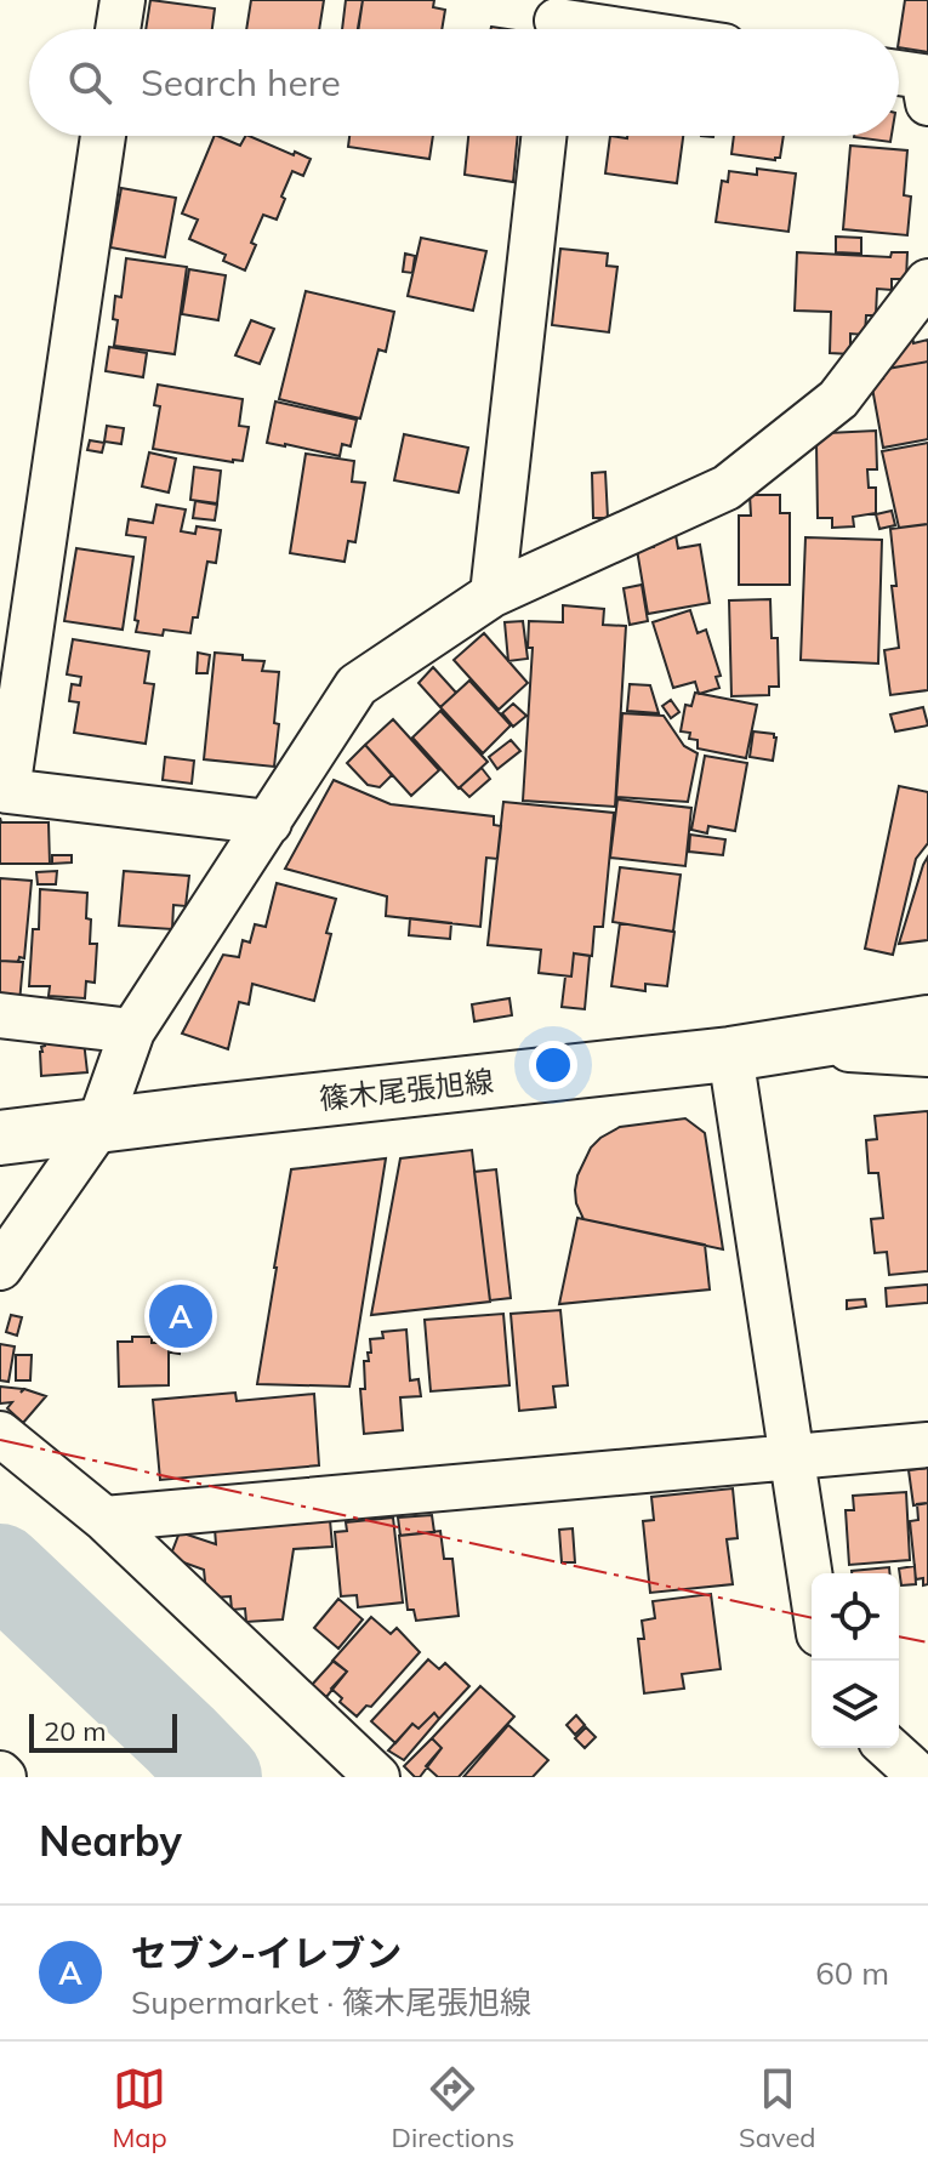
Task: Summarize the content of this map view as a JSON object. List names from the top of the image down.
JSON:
{
  "streets": {
    "main road": ["篠木尾張旭線"]
  },
  "scale_bar": "20 m",
  "page": {
    "search": "Search here",
    "pins": "A",
    "scale": "20 m",
    "heading": "Nearby",
    "list": [
      {
        "mark": "A",
        "name": "セブン-イレブン",
        "note": "Supermarket · 篠木尾張旭線",
        "value": "60 m"
      }
    ],
    "nav": ["Map", "Directions", "Saved"]
  }
}
